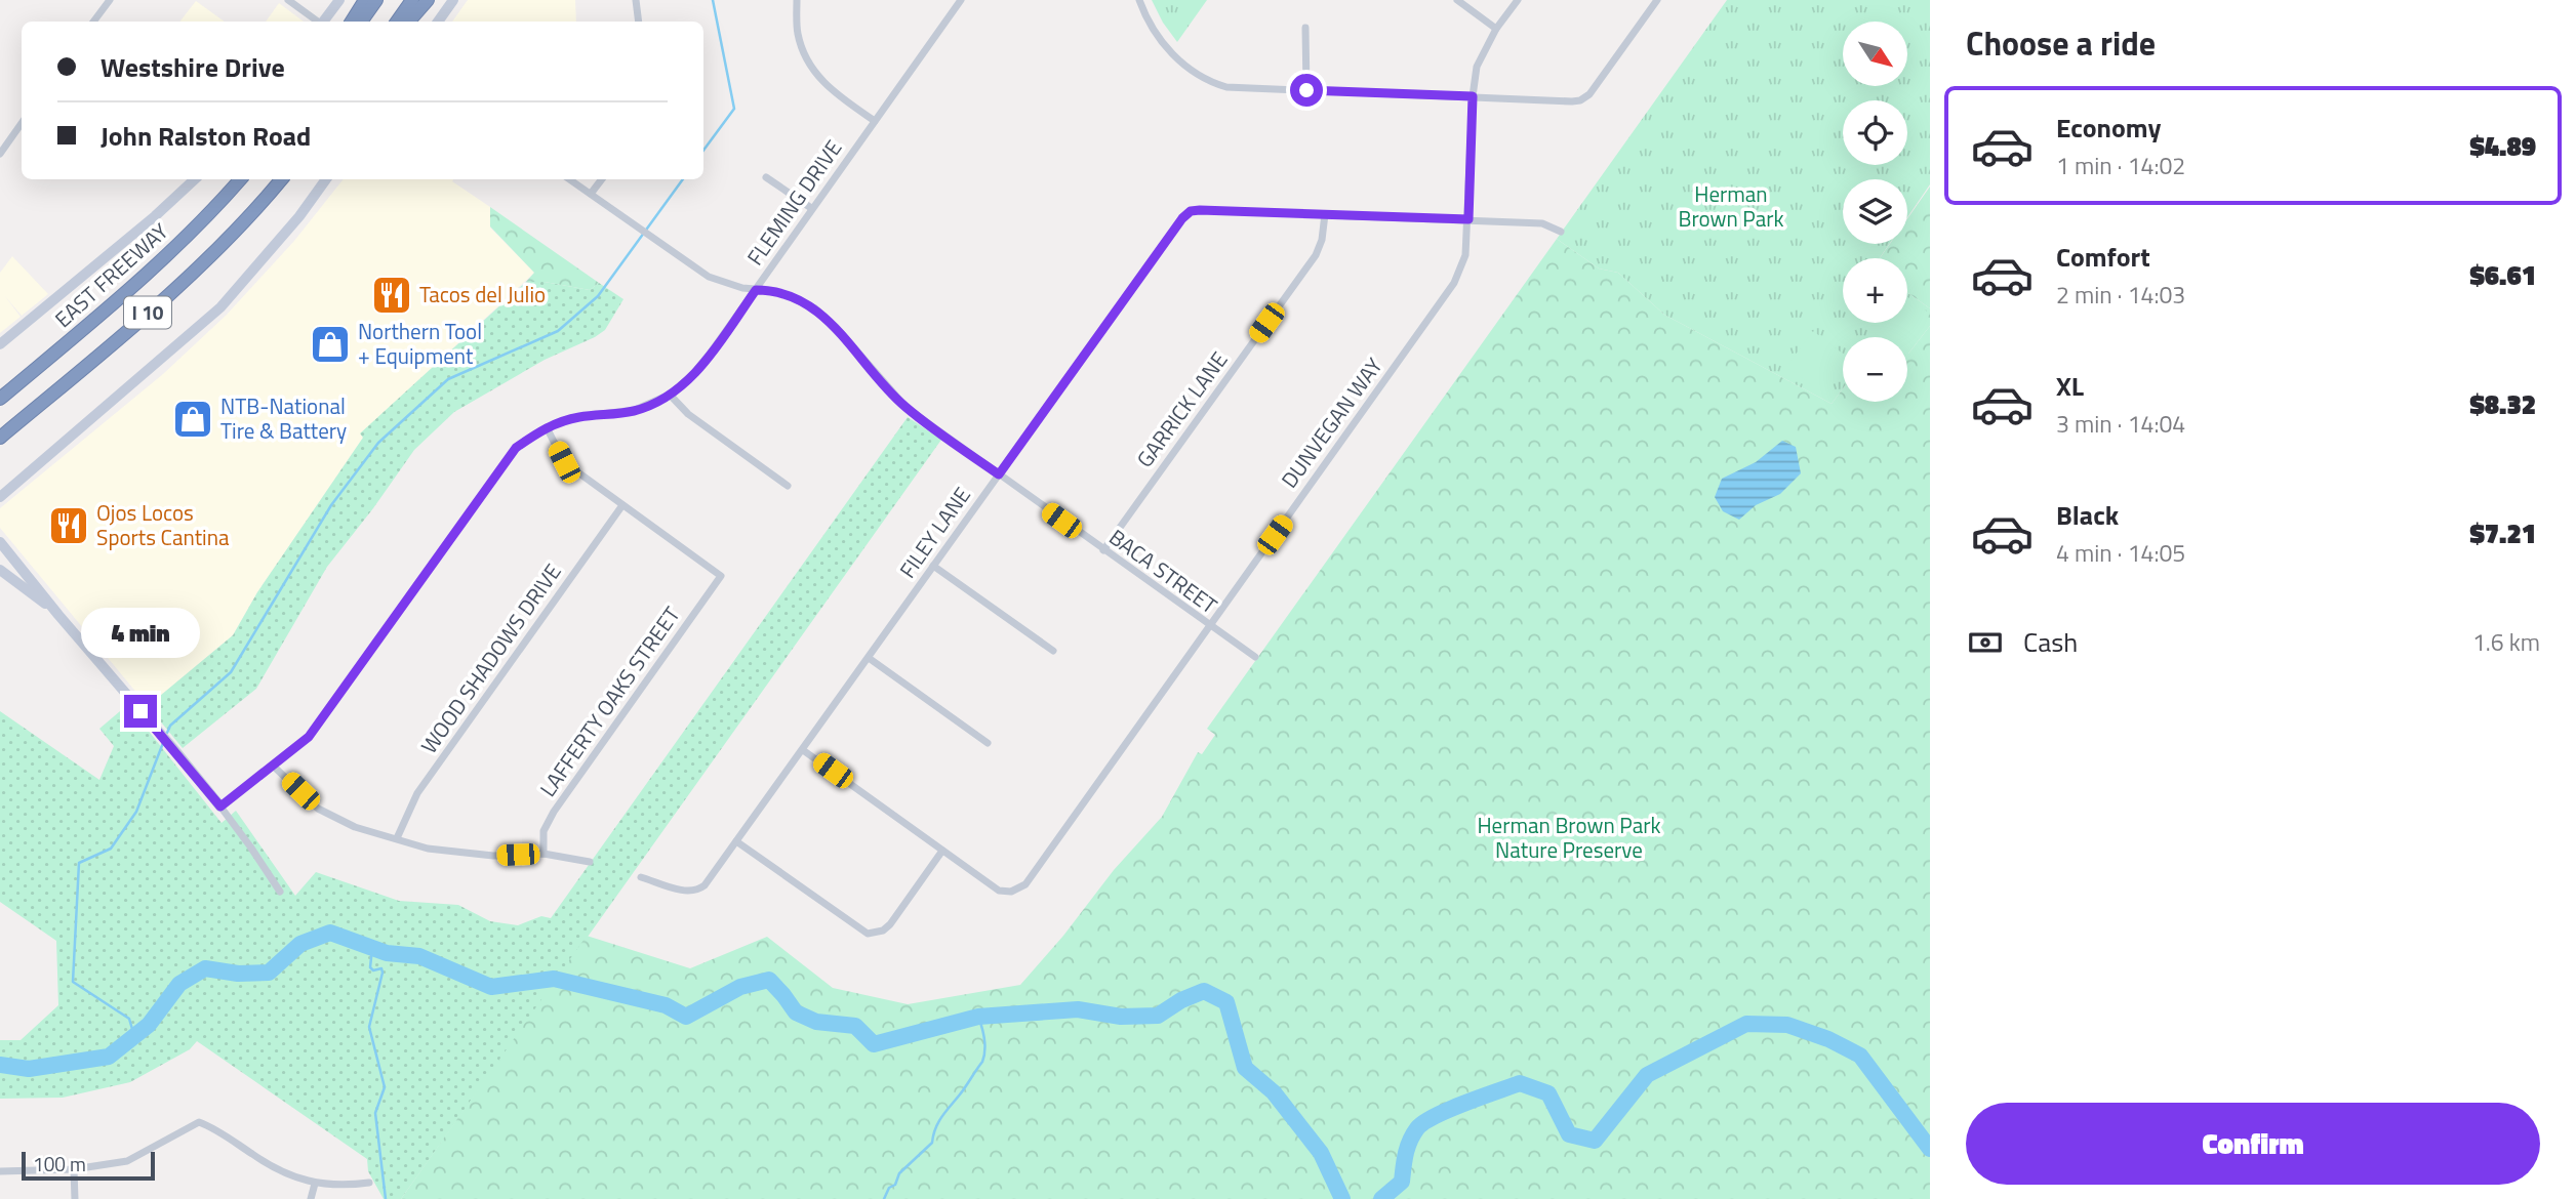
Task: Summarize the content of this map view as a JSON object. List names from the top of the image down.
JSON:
{
  "streets": {
    "highway": ["EAST FREEWAY", "I 10"],
    "street": [
      "FLEMING DRIVE",
      "GARRICK LANE",
      "DUNVEGAN WAY",
      "FILEY LANE",
      "BACA STREET",
      "WOOD SHADOWS DRIVE",
      "LAFFERTY OAKS STREET"
    ]
  },
  "crossings": [
    ["FLEMING DRIVE", "BACA STREET"],
    ["GARRICK LANE", "FILEY LANE"],
    ["GARRICK LANE", "BACA STREET"],
    ["DUNVEGAN WAY", "BACA STREET"],
    ["FILEY LANE", "BACA STREET"],
    ["WOOD SHADOWS DRIVE", "LAFFERTY OAKS STREET"]
  ],
  "parks": ["Herman Brown Park", "Herman Brown Park Nature Preserve"],
  "places": {
    "restaurant": ["Tacos del Julio", "Ojos Locos Sports Cantina"],
    "shop": ["Northern Tool + Equipment", "NTB-National Tire & Battery"]
  },
  "scale_bar": "100 m",
  "north": "bottom right",
  "page": {
    "heading": "Choose a ride",
    "map_buttons": ["+", "−"],
    "banner": ["Westshire Drive", "John Ralston Road"],
    "list": [
      {
        "name": "Economy",
        "note": "1 min · 14:02",
        "value": "$4.89"
      },
      {
        "name": "Comfort",
        "note": "2 min · 14:03",
        "value": "$6.61"
      },
      {
        "name": "XL",
        "note": "3 min · 14:04",
        "value": "$8.32"
      },
      {
        "name": "Black",
        "note": "4 min · 14:05",
        "value": "$7.21"
      }
    ],
    "pay": ["Cash", "1.6 km"],
    "bubble": "4 min",
    "buttons": "Confirm",
    "scale": "100 m"
  }
}
